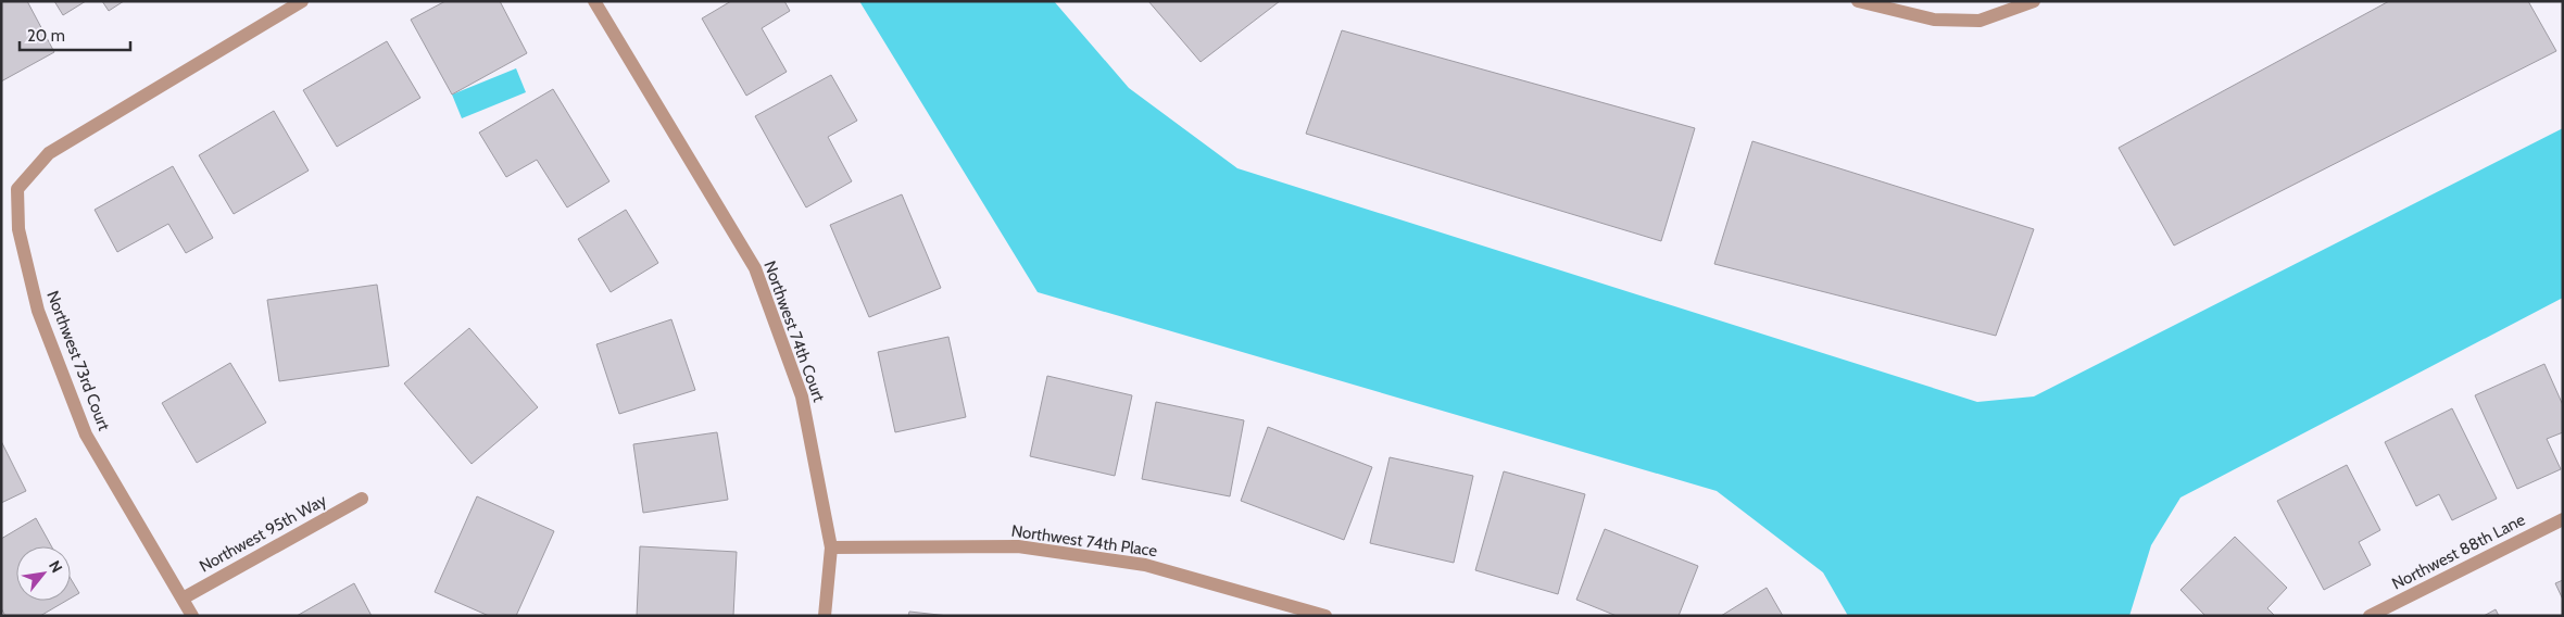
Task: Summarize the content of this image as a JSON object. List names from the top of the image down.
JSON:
{
  "streets": {
    "street": [
      "Northwest 74th Court",
      "Northwest 73rd Court",
      "Northwest 95th Way",
      "Northwest 74th Place",
      "Northwest 88th Lane"
    ]
  },
  "crossings": [
    ["Northwest 74th Court", "Northwest 74th Place"],
    ["Northwest 73rd Court", "Northwest 95th Way"]
  ],
  "scale_bar": "20 m",
  "north": "top right"
}
